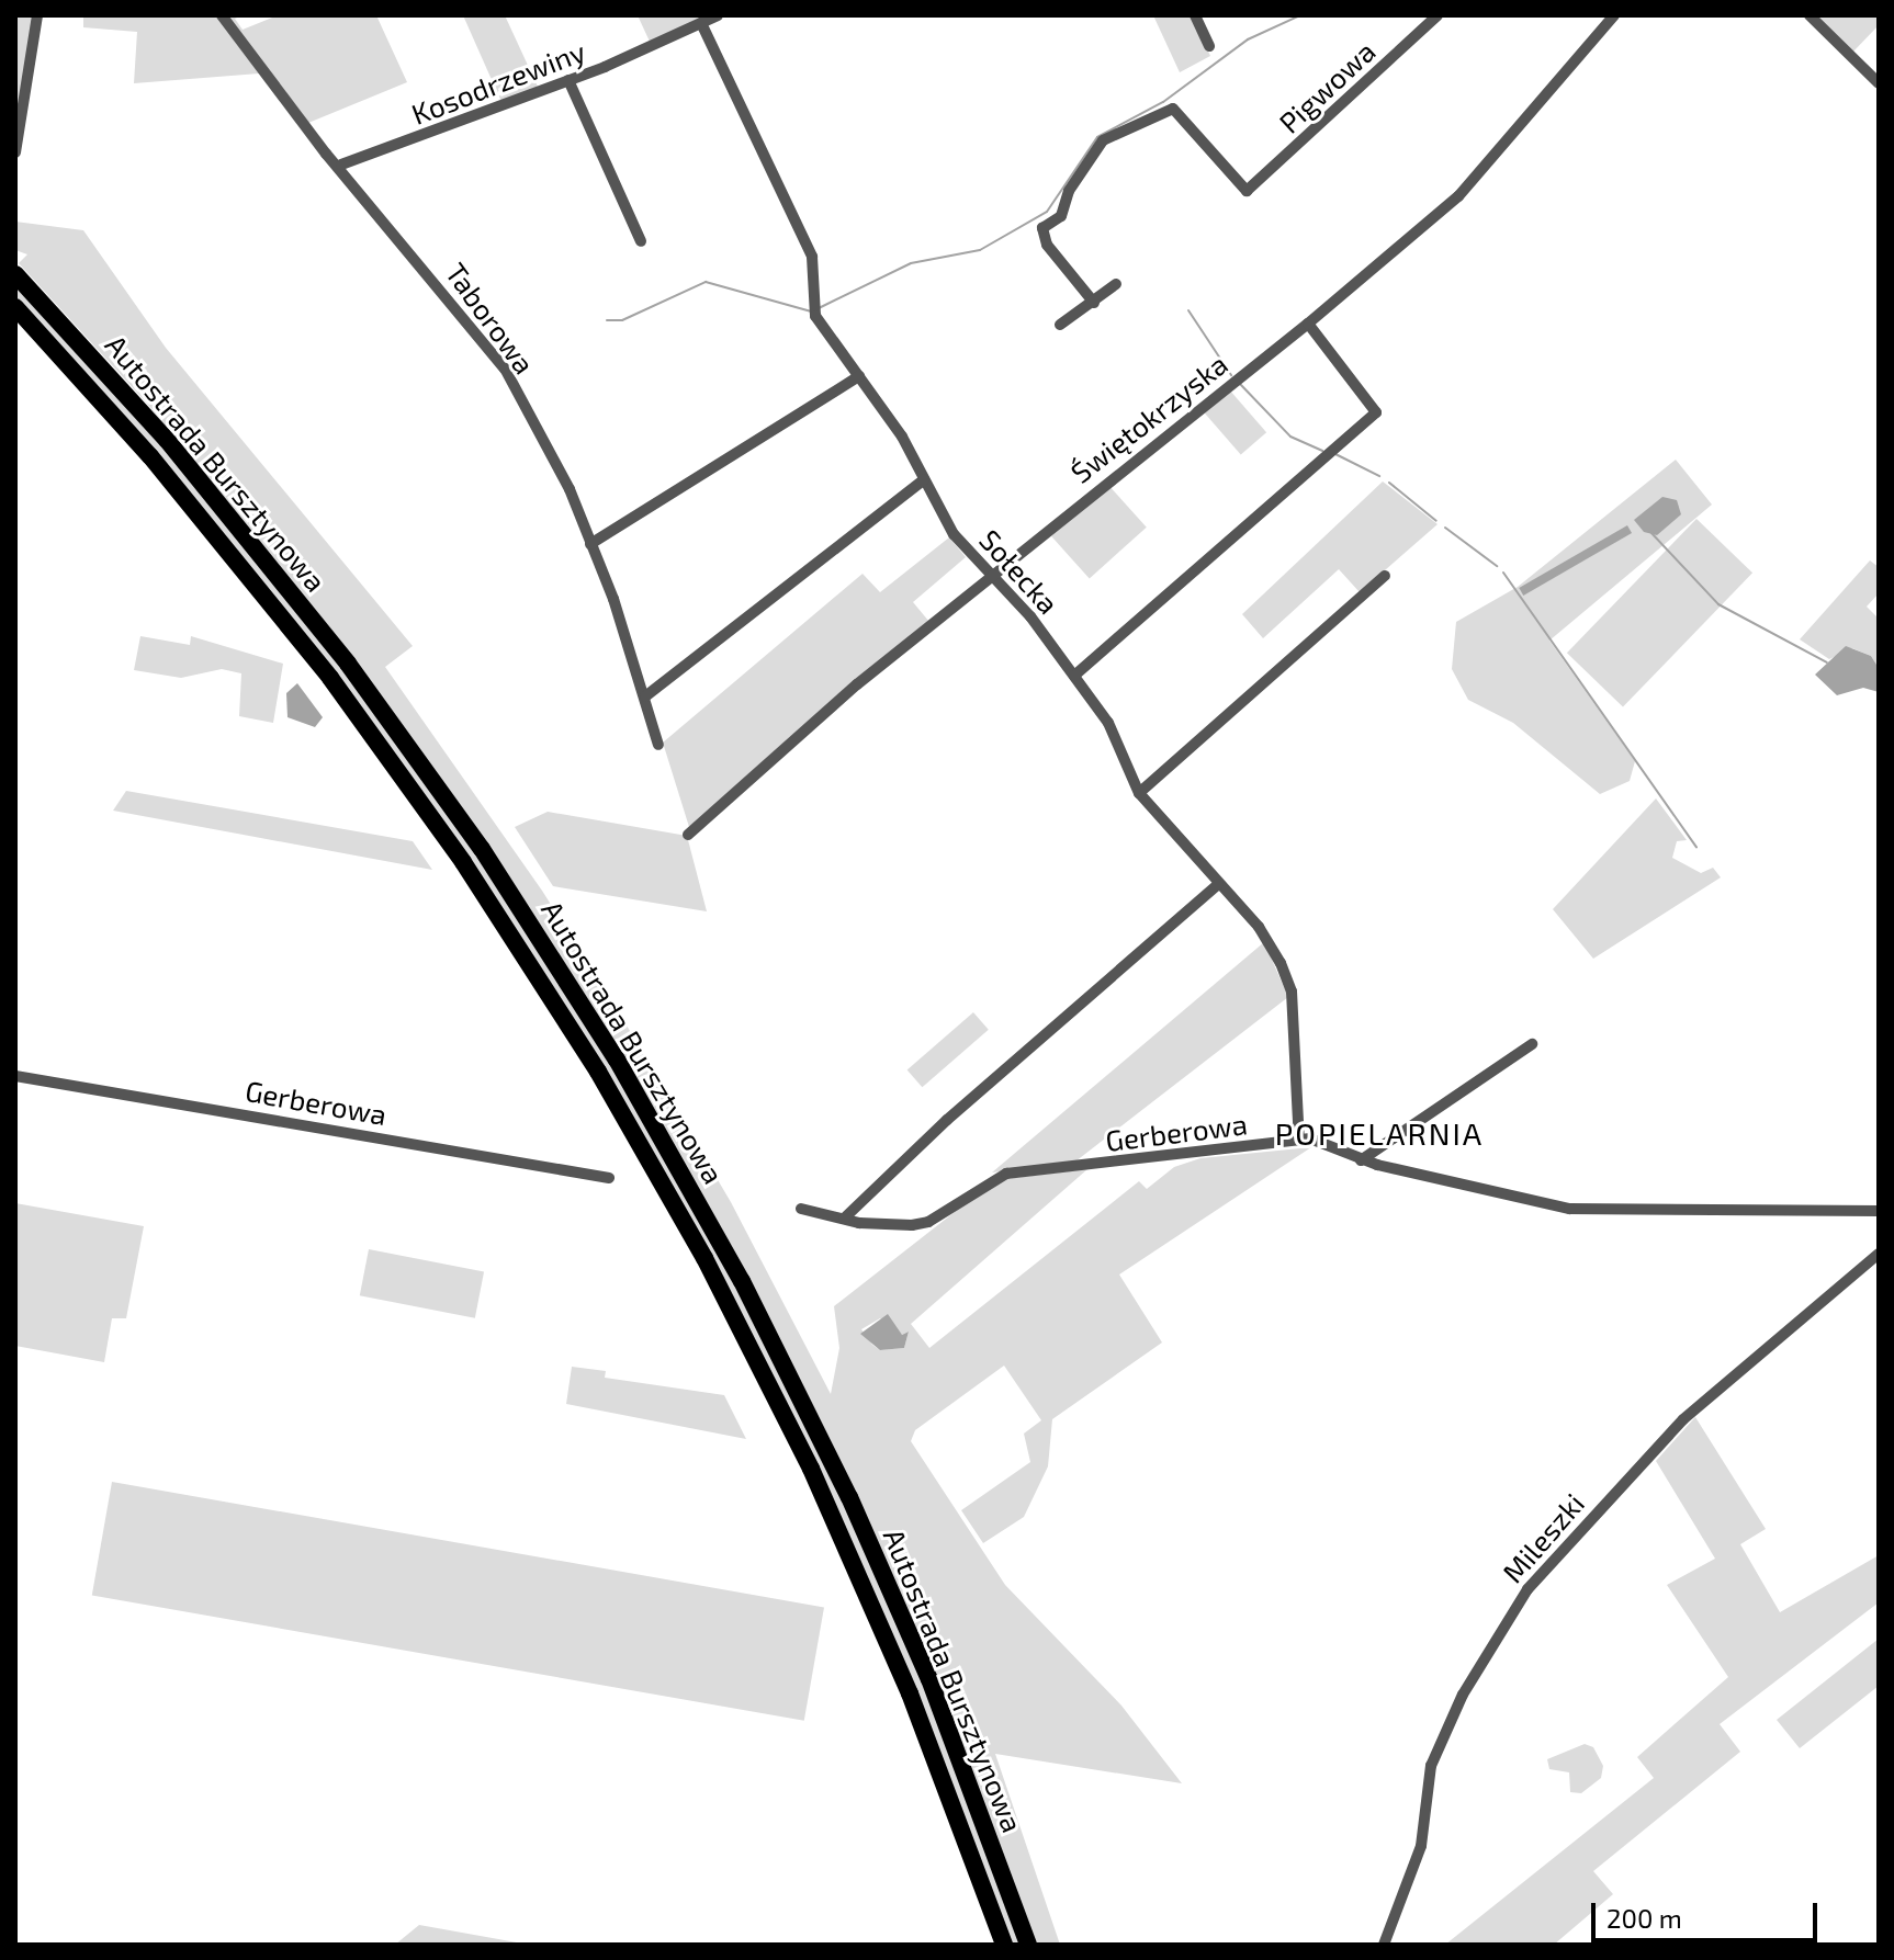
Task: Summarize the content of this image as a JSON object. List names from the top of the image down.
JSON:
{
  "streets": {
    "highway": ["Autostrada Bursztynowa"],
    "street": [
      "Kosodrzewiny",
      "Pigwowa",
      "Taborowa",
      "Świętokrzyska",
      "Sołecka",
      "Gerberowa",
      "Mileszki"
    ]
  },
  "crossings": [
    ["Kosodrzewiny", "Taborowa"],
    ["Kosodrzewiny", "Sołecka"],
    ["Świętokrzyska", "Sołecka"],
    ["Sołecka", "Gerberowa"]
  ],
  "districts": ["POPIELARNIA"],
  "scale_bar": "200 m"
}
